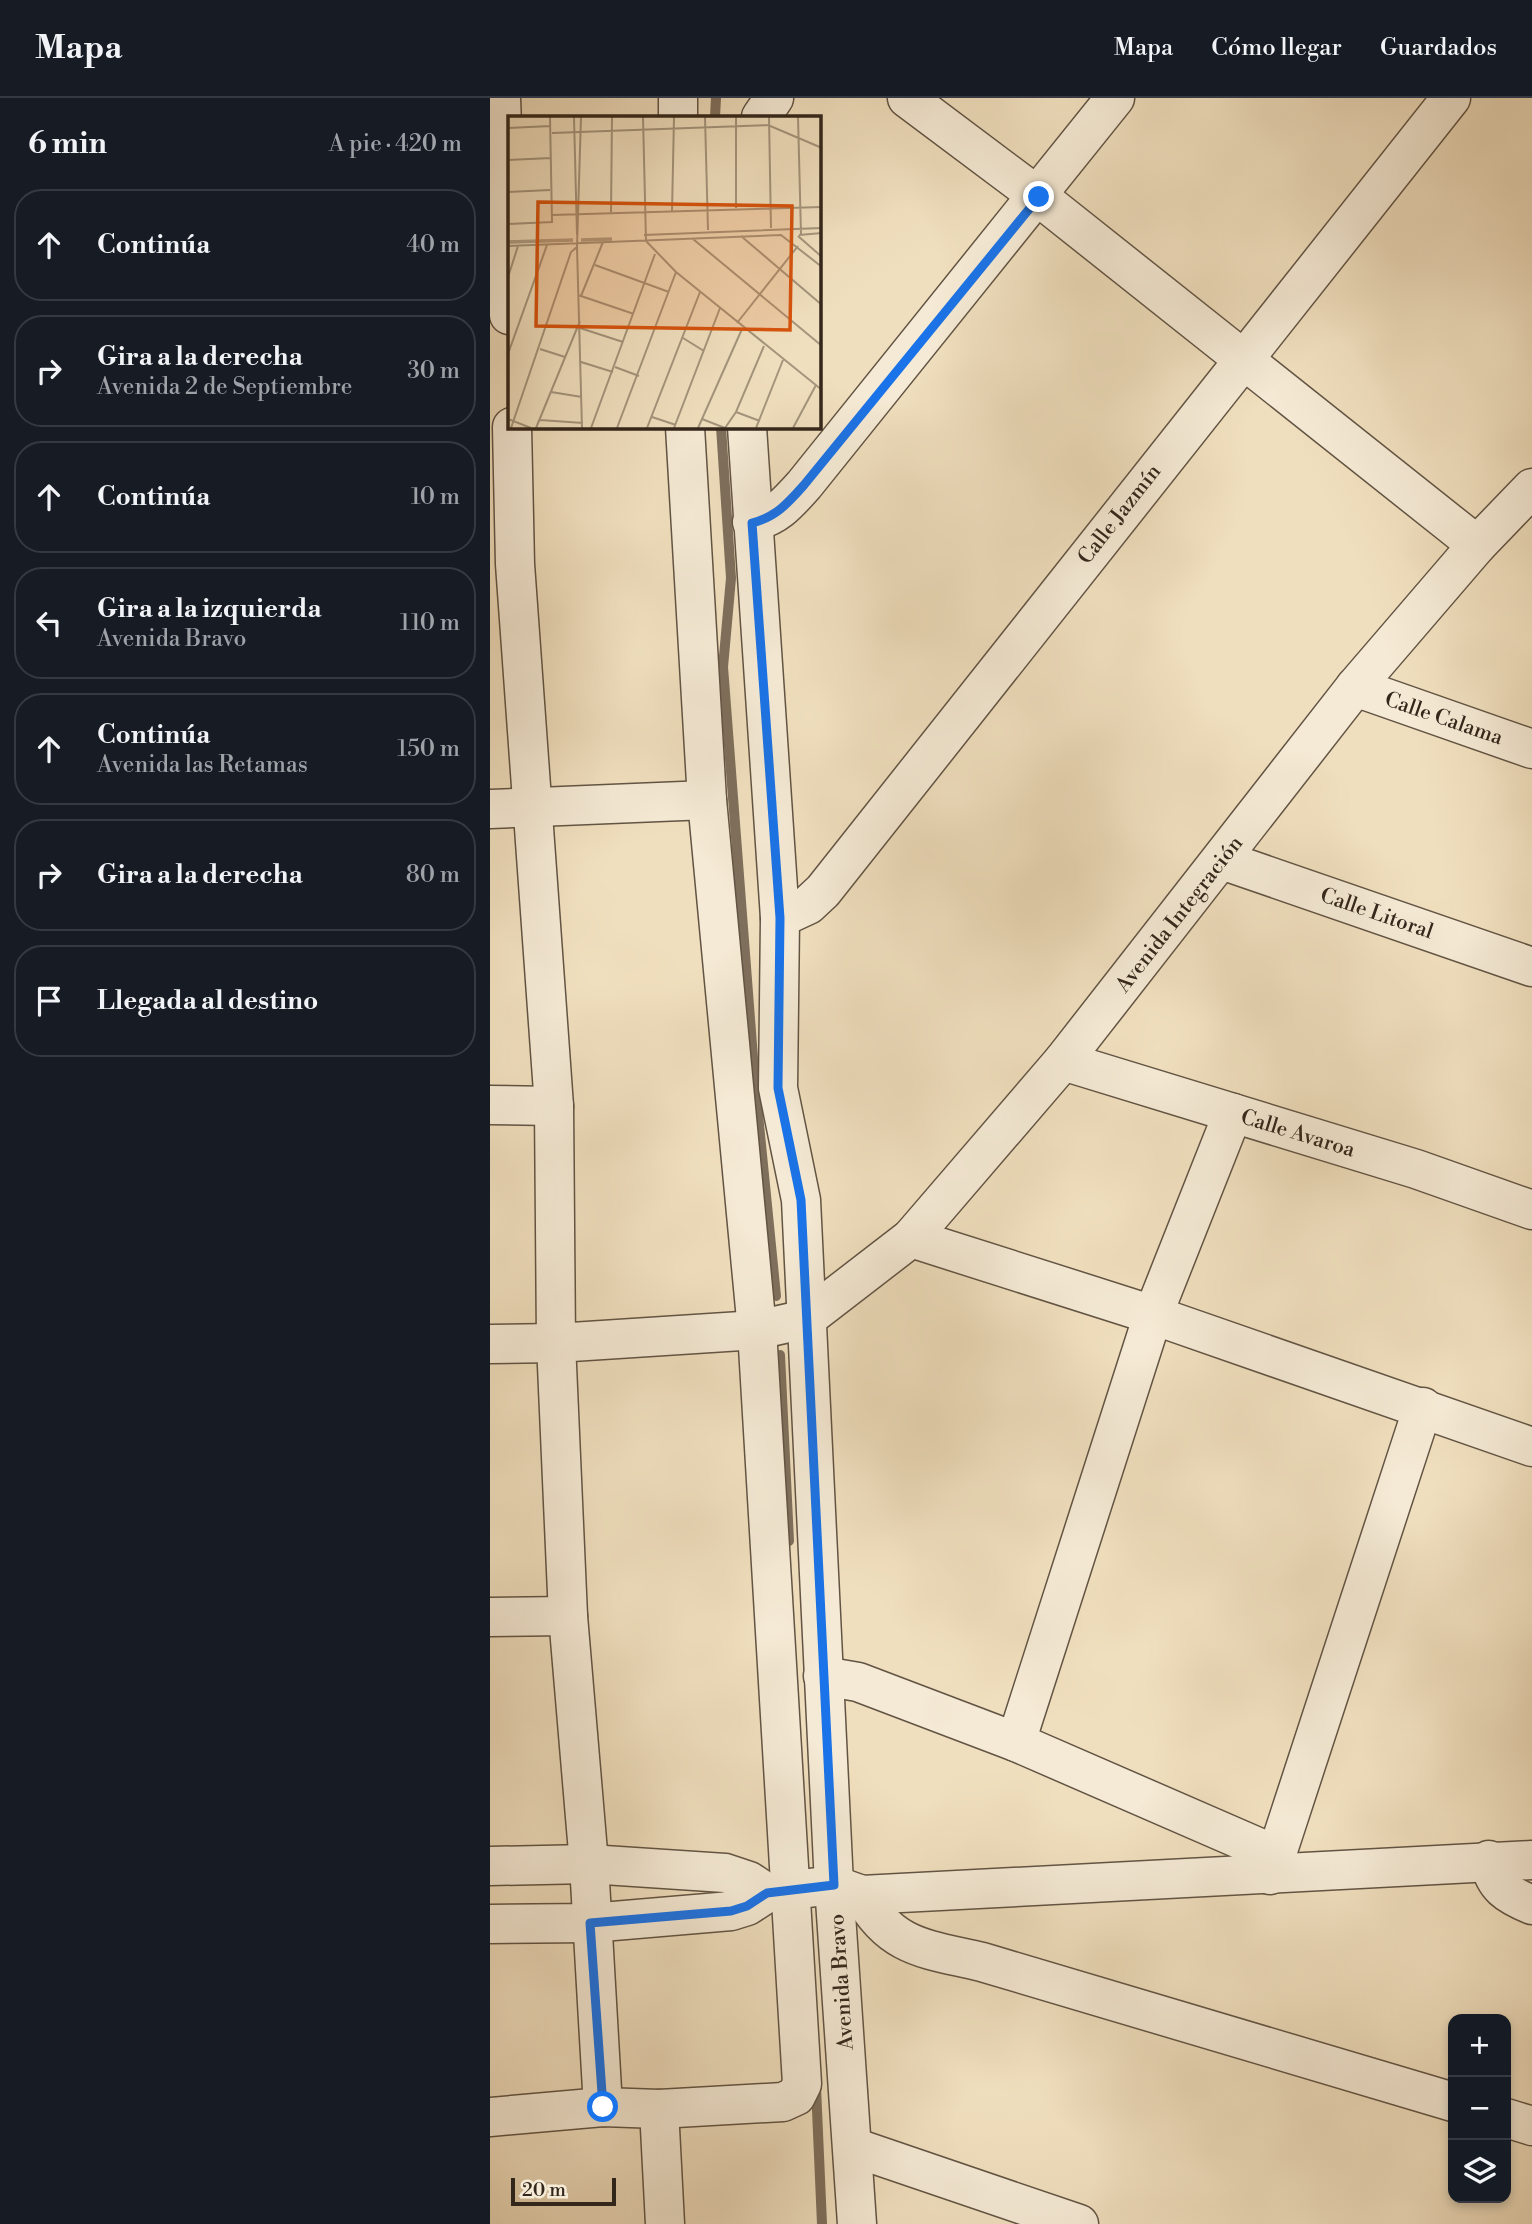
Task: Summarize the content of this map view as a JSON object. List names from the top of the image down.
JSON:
{
  "streets": {
    "street": [
      "Calle Jazmín",
      "Calle Calama",
      "Calle Litoral",
      "Avenida Integración",
      "Calle Avaroa",
      "Avenida Bravo"
    ]
  },
  "crossings": [
    ["Calle Jazmín", "Avenida Bravo"],
    ["Calle Calama", "Avenida Integración"],
    ["Calle Litoral", "Avenida Integración"],
    ["Avenida Integración", "Calle Avaroa"],
    ["Avenida Integración", "Avenida Bravo"]
  ],
  "scale_bar": "20 m",
  "page": {
    "header": "Mapa",
    "nav": ["Mapa", "Cómo llegar", "Guardados"],
    "heading": ["6 min", "A pie · 420 m"],
    "list": [
      ["Continúa", "40 m"],
      ["Gira a la derecha", "Avenida 2 de Septiembre", "30 m"],
      ["Continúa", "10 m"],
      ["Gira a la izquierda", "Avenida Bravo", "110 m"],
      ["Continúa", "Avenida las Retamas", "150 m"],
      ["Gira a la derecha", "80 m"],
      "Llegada al destino"
    ],
    "map_buttons": ["+", "−"],
    "scale": "20 m"
  }
}
